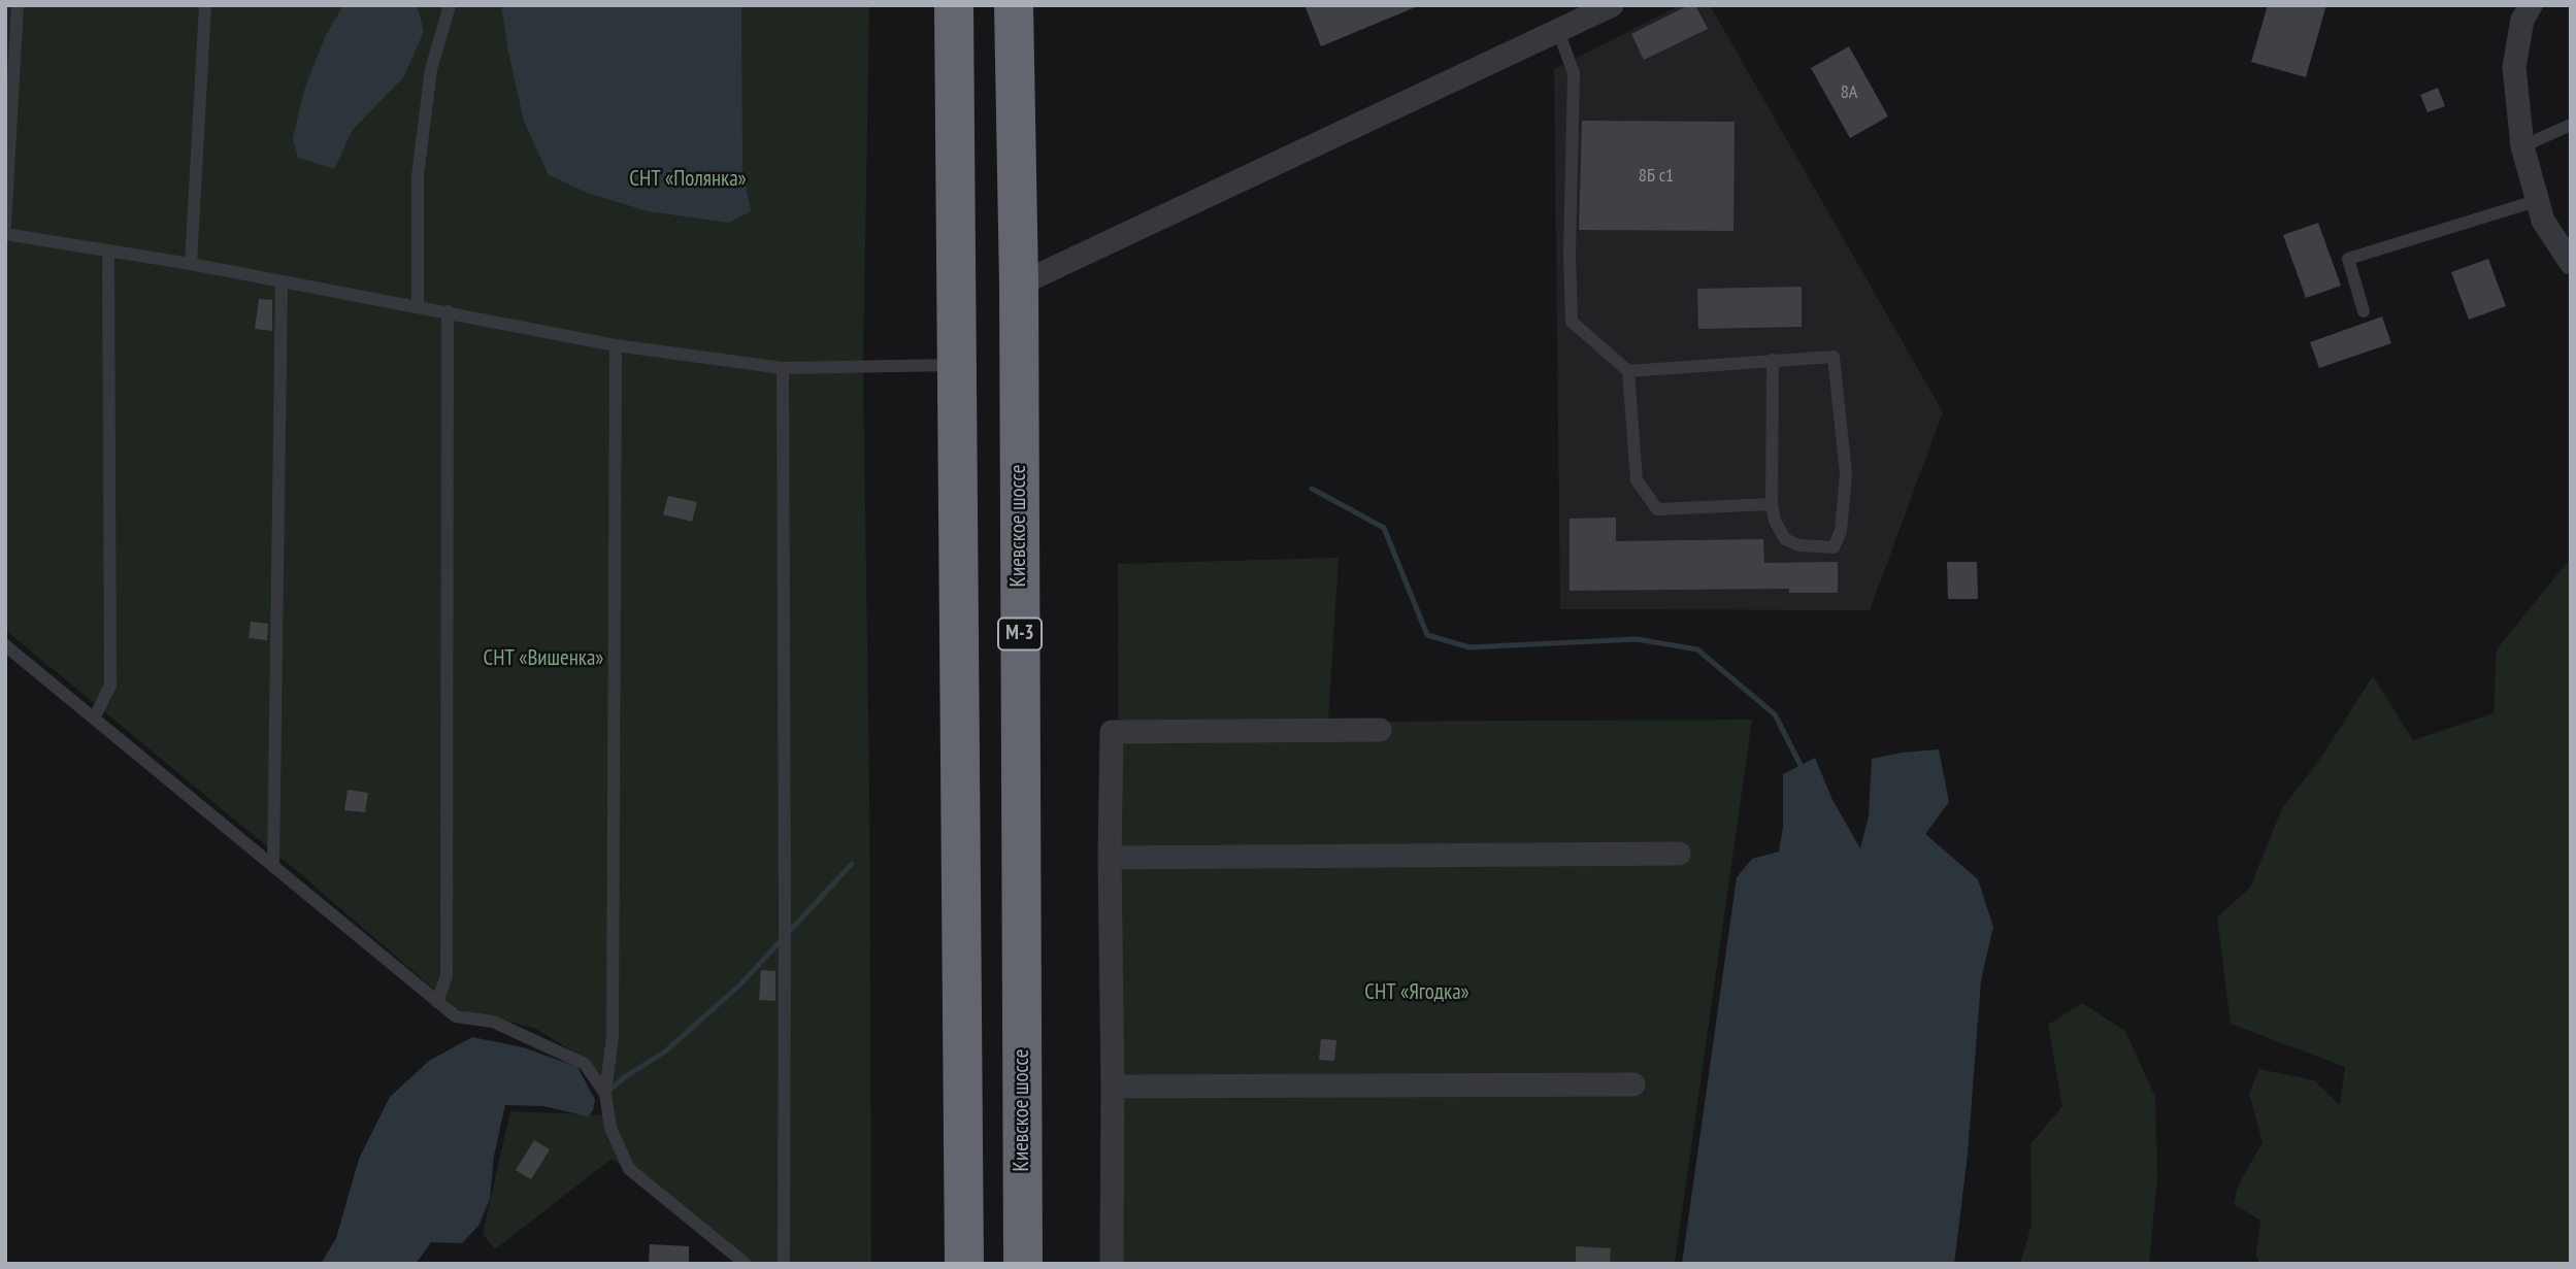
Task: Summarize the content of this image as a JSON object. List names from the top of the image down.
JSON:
{
  "streets": {
    "highway": ["Киевское шоссе", "М-3"]
  },
  "parks": ["СНТ «Полянка»", "СНТ «Вишенка»", "СНТ «Ягодка»"],
  "house_numbers": ["8А", "8Б с1"]
}
